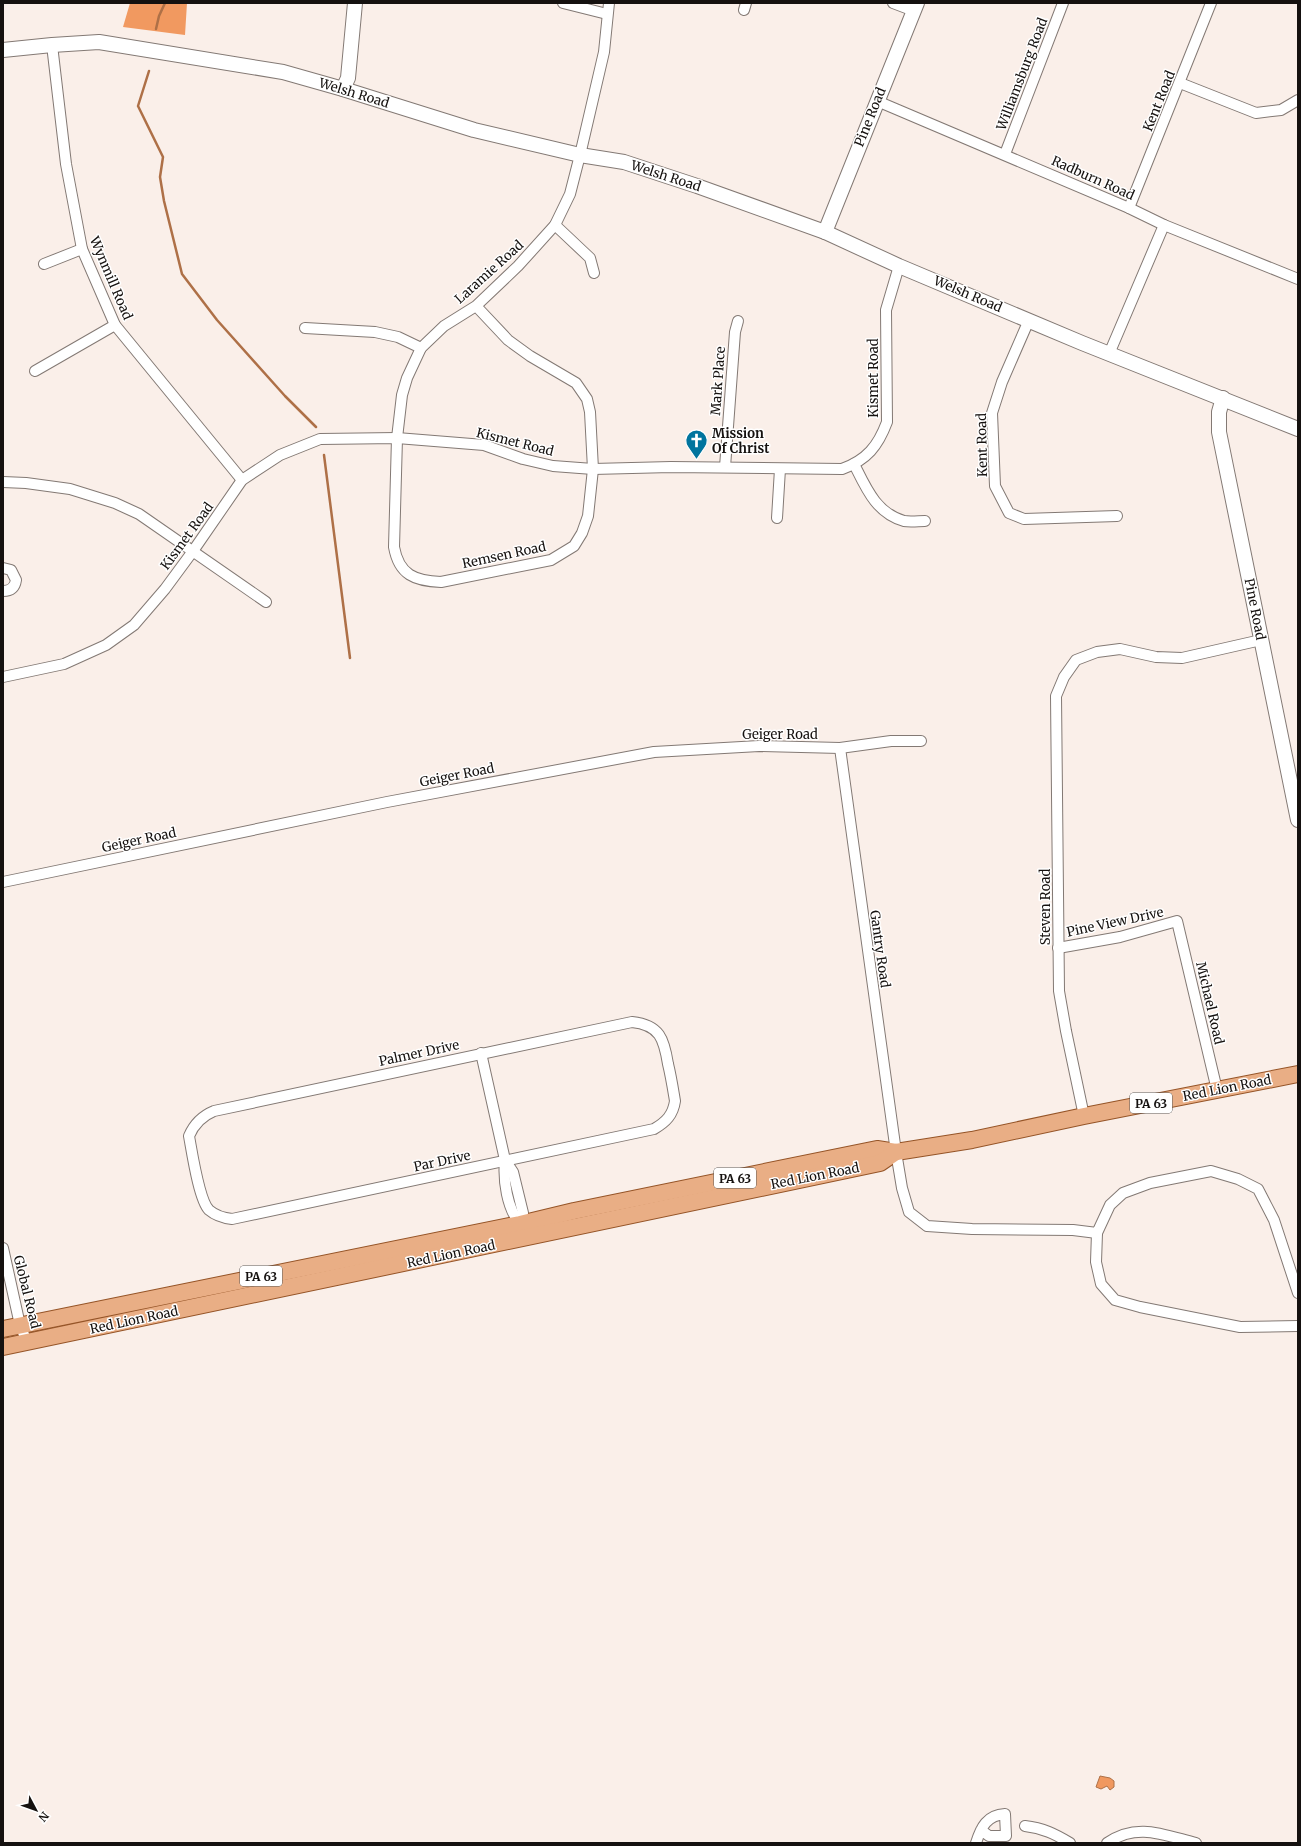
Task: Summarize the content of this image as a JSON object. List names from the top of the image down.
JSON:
{
  "streets": {
    "main road": [
      "Welsh Road",
      "Pine Road",
      "Red Lion Road",
      "PA 63"
    ],
    "street": [
      "Williamsburg Road",
      "Kent Road",
      "Radburn Road",
      "Laramie Road",
      "Wynmill Road",
      "Kismet Road",
      "Mark Place",
      "Remsen Road",
      "Geiger Road",
      "Steven Road",
      "Pine View Drive",
      "Gantry Road",
      "Michael Road",
      "Palmer Drive",
      "Par Drive",
      "Global Road"
    ]
  },
  "crossings": [
    ["Williamsburg Road", "Radburn Road"],
    ["Welsh Road", "Kent Road"],
    ["Welsh Road", "Pine Road"],
    ["Welsh Road", "Laramie Road"],
    ["Welsh Road", "Wynmill Road"],
    ["Welsh Road", "Kismet Road"],
    ["Kent Road", "Radburn Road"],
    ["Pine Road", "Radburn Road"],
    ["Pine Road", "Steven Road"],
    ["Laramie Road", "Kismet Road"],
    ["Laramie Road", "Remsen Road"],
    ["Wynmill Road", "Kismet Road"],
    ["Kismet Road", "Mark Place"],
    ["Kismet Road", "Remsen Road"],
    ["Geiger Road", "Gantry Road"],
    ["Steven Road", "Pine View Drive"],
    ["Steven Road", "Red Lion Road"],
    ["Pine View Drive", "Michael Road"],
    ["Gantry Road", "Red Lion Road"],
    ["Michael Road", "Red Lion Road"],
    ["Palmer Drive", "Par Drive"],
    ["Red Lion Road", "Global Road"]
  ],
  "places": {
    "church": ["Mission Of Christ"]
  },
  "north": "bottom right"
}
